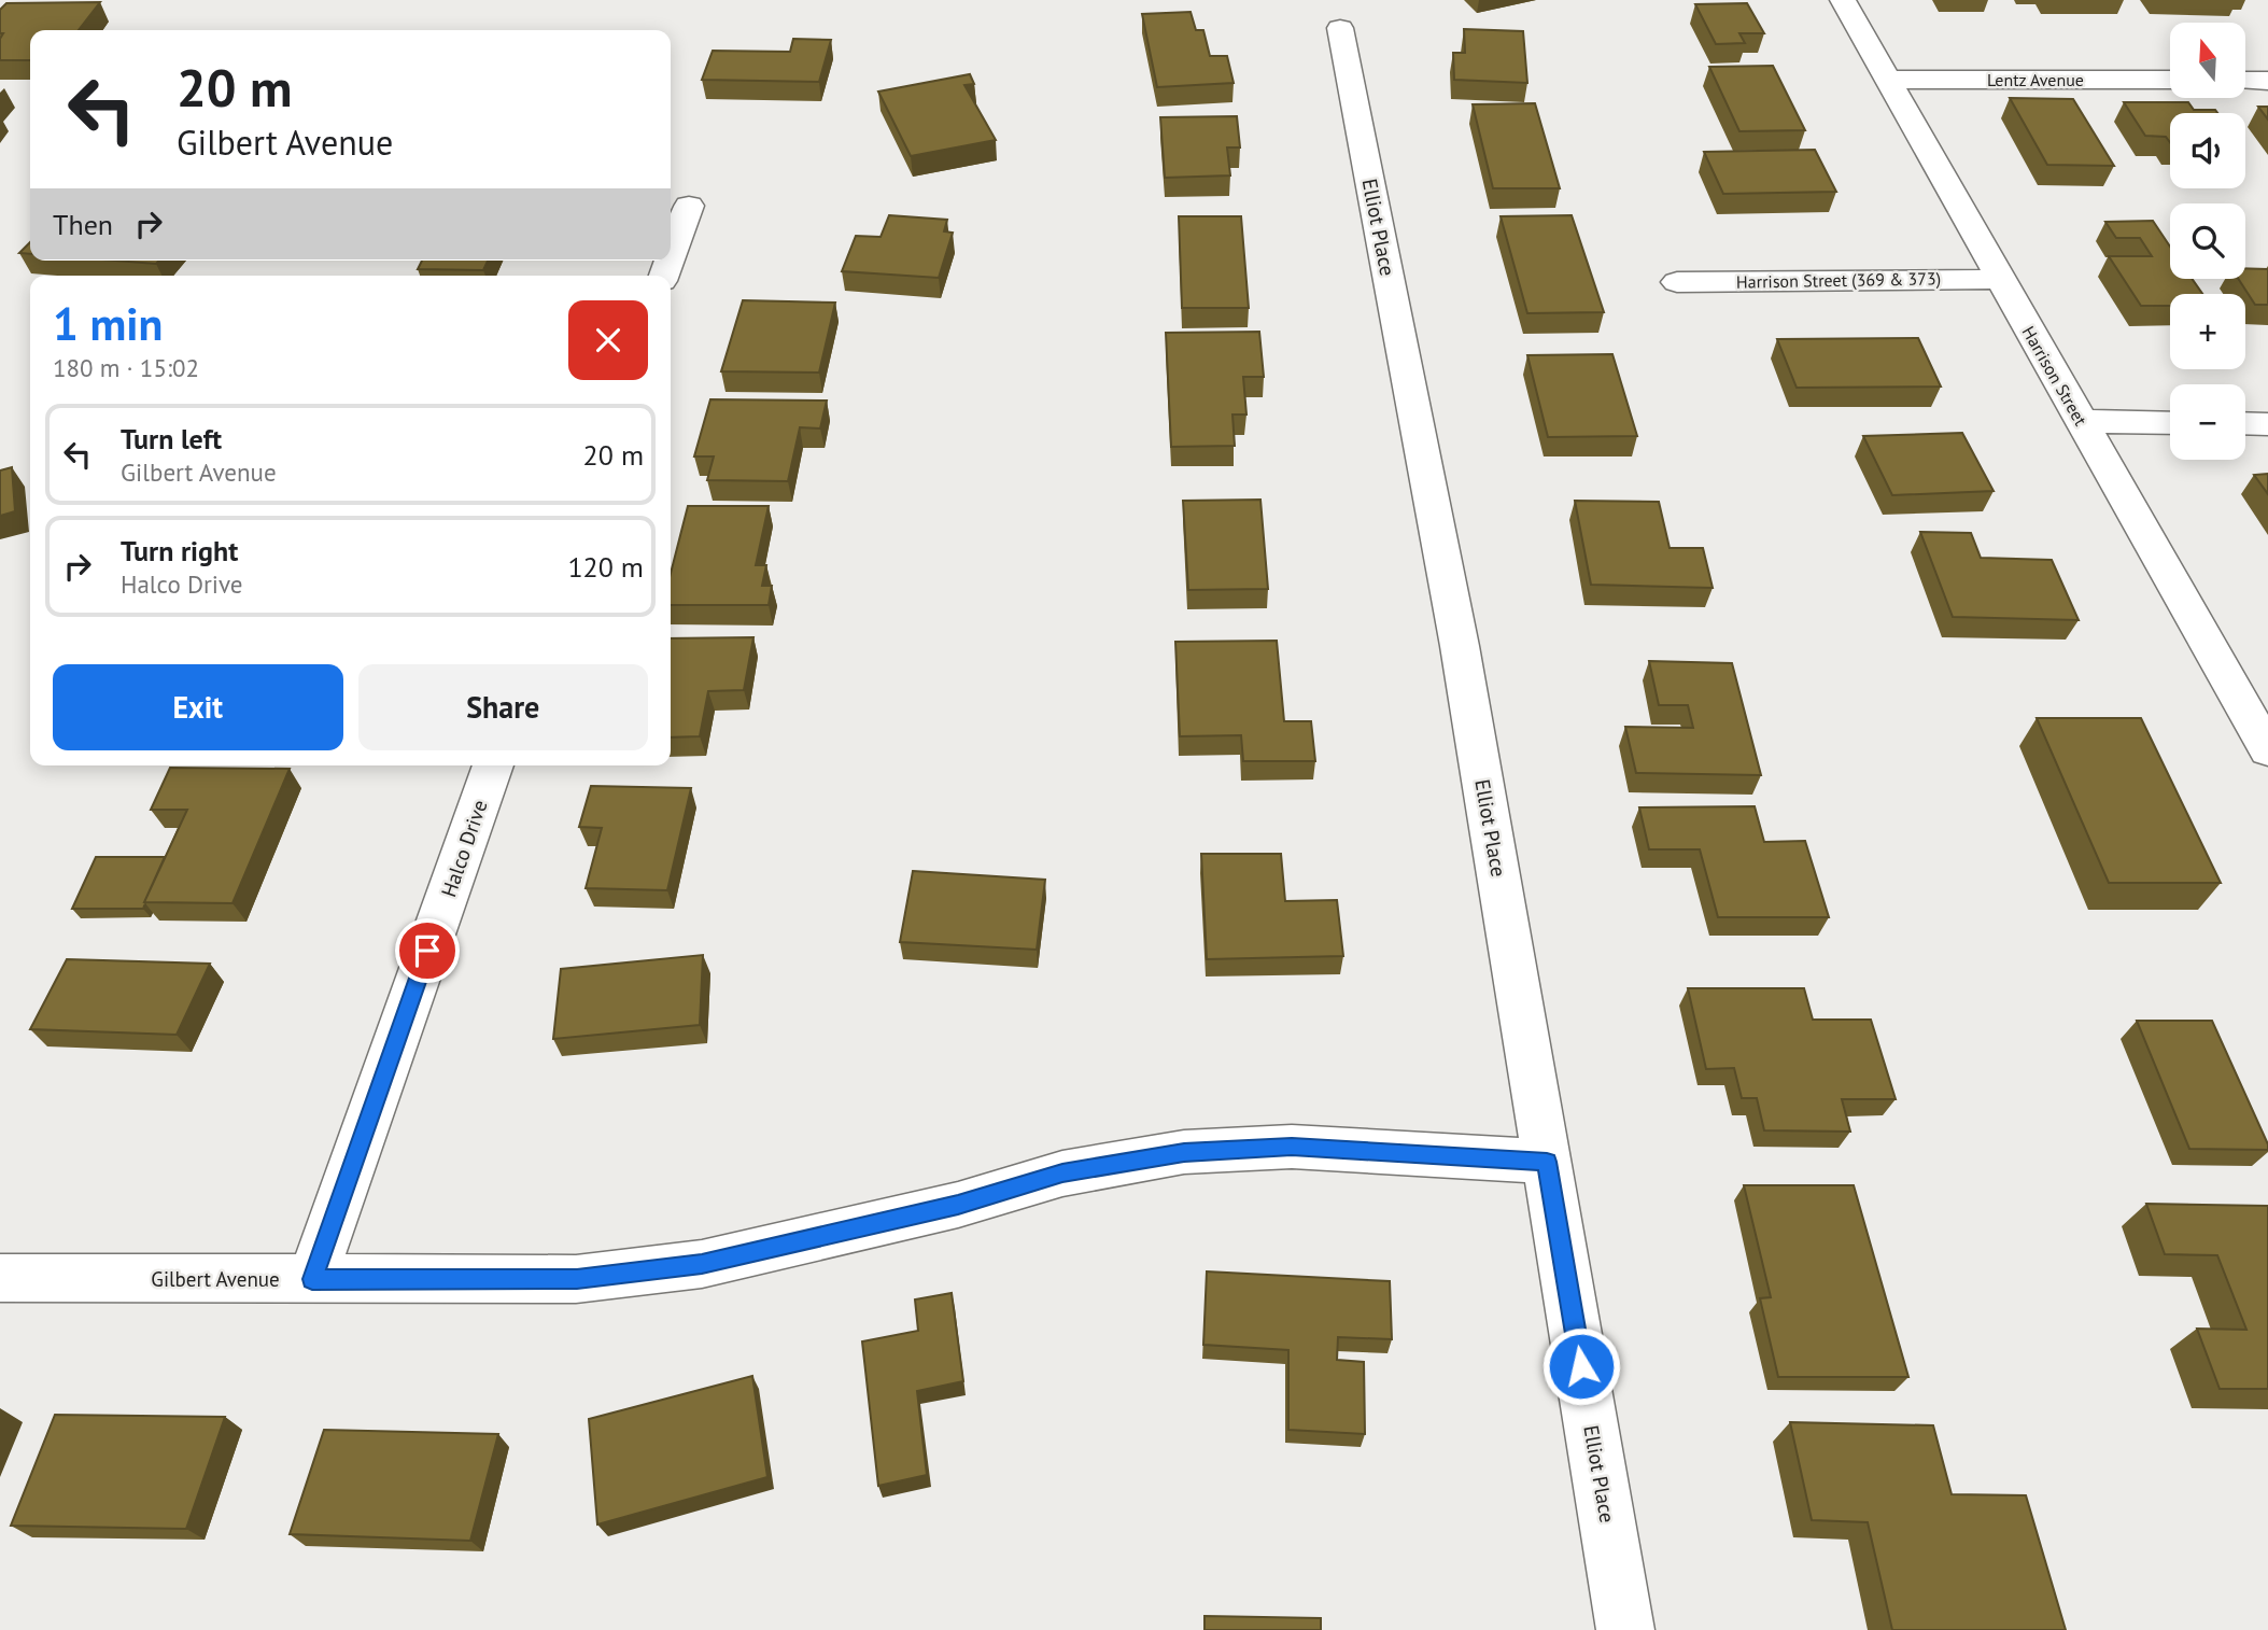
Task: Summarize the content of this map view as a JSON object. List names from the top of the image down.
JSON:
{
  "streets": {
    "street": [
      "Lentz Avenue",
      "Elliot Place",
      "Harrison Street (369 & 373)",
      "Harrison Street",
      "Halco Drive",
      "Gilbert Avenue"
    ]
  },
  "crossings": [
    ["Lentz Avenue", "Harrison Street"],
    ["Elliot Place", "Gilbert Avenue"],
    ["Harrison Street (369 & 373)", "Harrison Street"],
    ["Halco Drive", "Gilbert Avenue"]
  ],
  "north": "top",
  "page": {
    "map_buttons": ["+", "−"],
    "turn": ["20 m", "Gilbert Avenue"],
    "then": "Then",
    "heading": ["1 min", "180 m · 15:02"],
    "list": [
      {
        "name": "Turn left",
        "note": "Gilbert Avenue",
        "value": "20 m"
      },
      {
        "name": "Turn right",
        "note": "Halco Drive",
        "value": "120 m"
      }
    ],
    "buttons": ["Exit", "Share"]
  }
}
